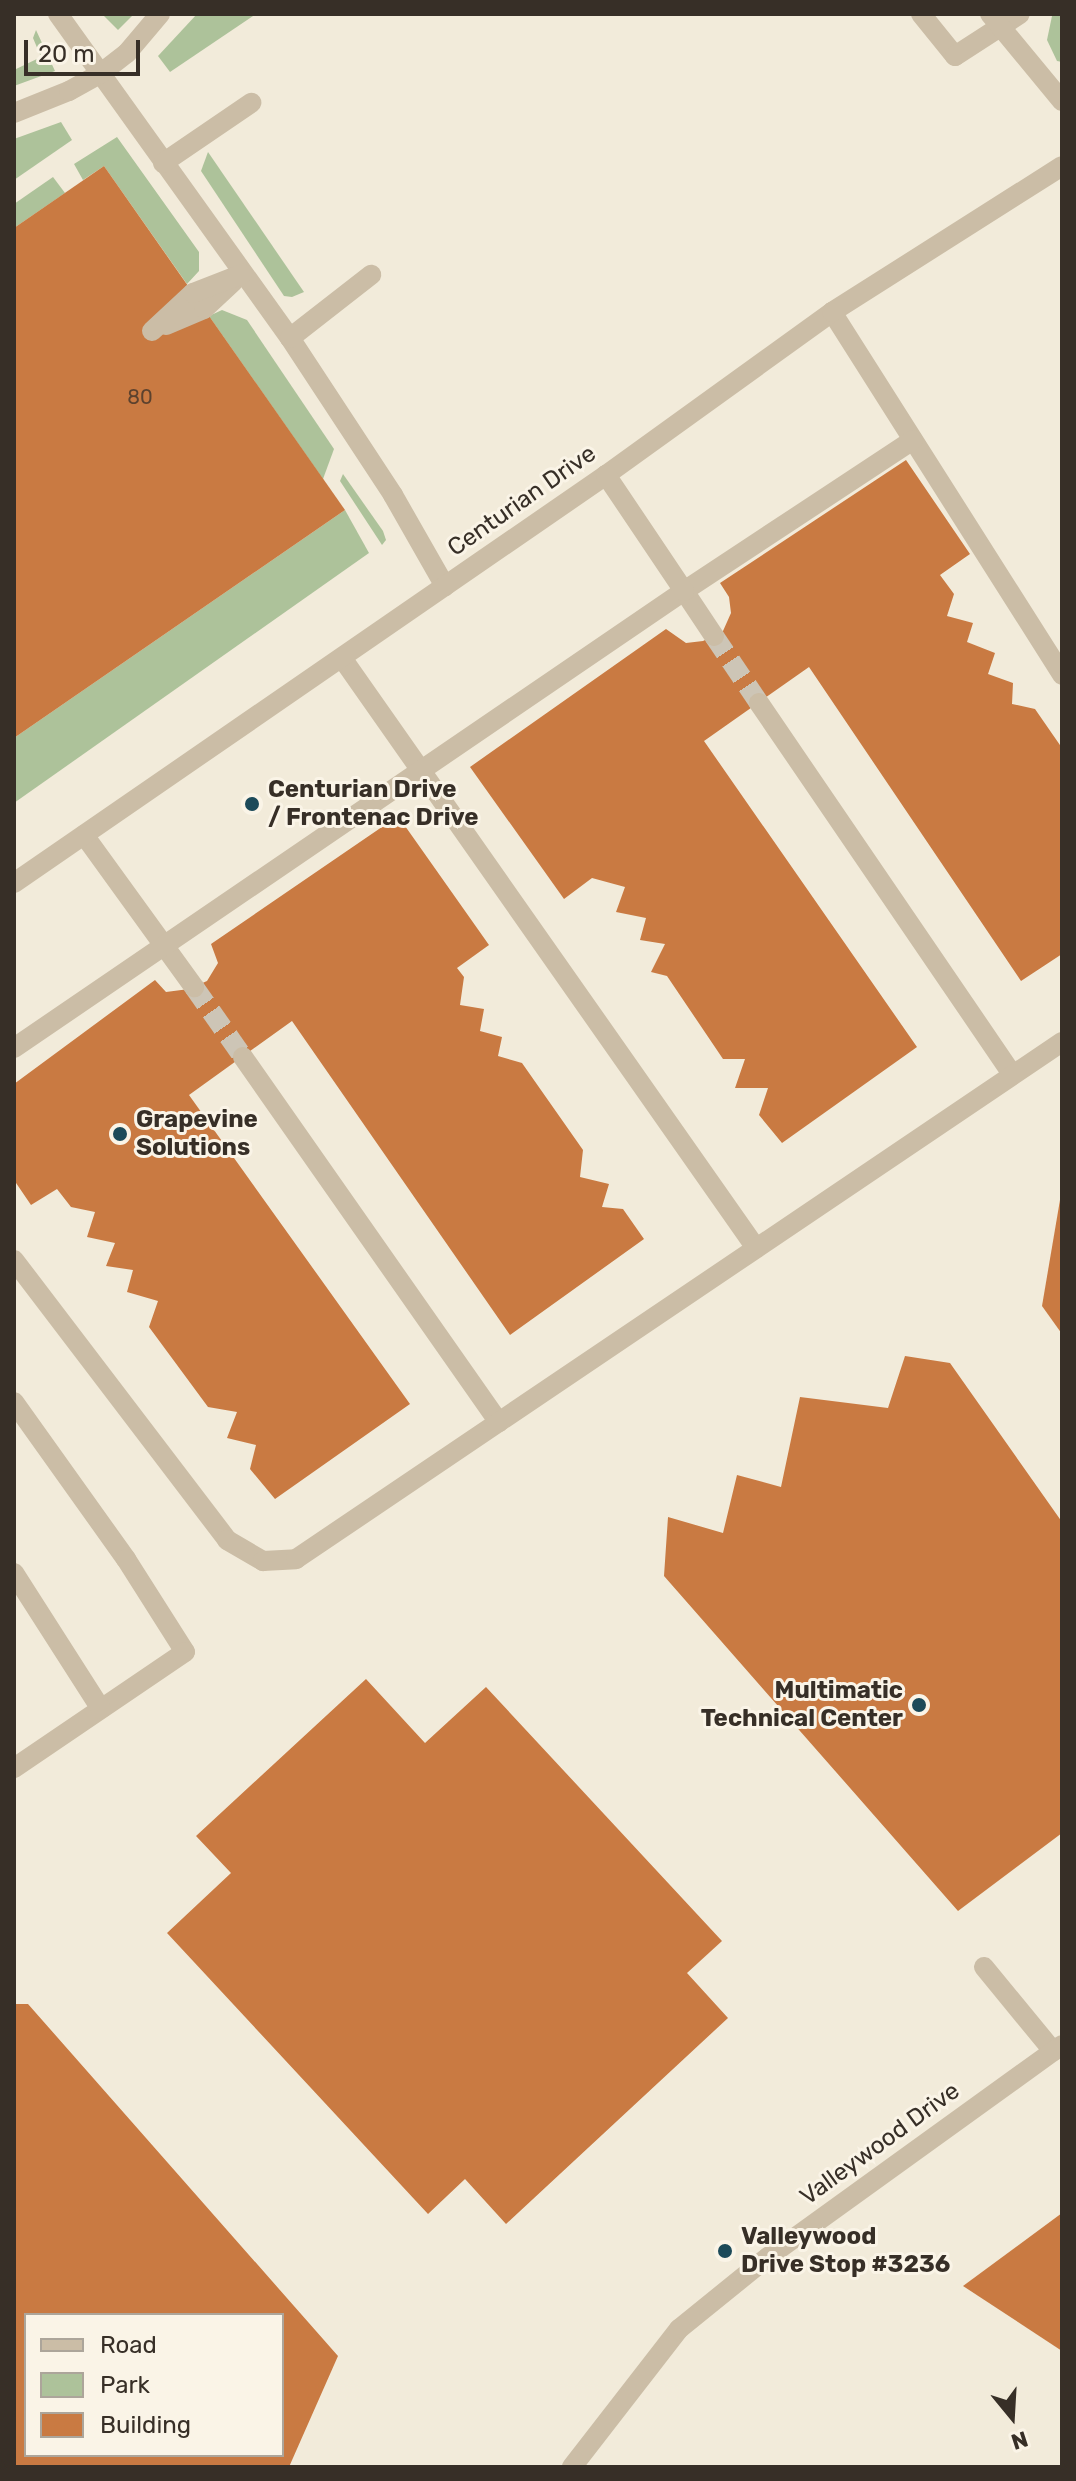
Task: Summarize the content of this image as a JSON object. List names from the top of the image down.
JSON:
{
  "streets": {
    "street": ["Centurian Drive", "Valleywood Drive"]
  },
  "places": [
    "Centurian Drive / Frontenac Drive",
    "Grapevine Solutions",
    "Multimatic Technical Center",
    "Valleywood Drive Stop #3236"
  ],
  "house_numbers": ["80"],
  "legend": ["Road", "Park", "Building"],
  "scale_bar": "20 m",
  "north": "bottom"
}
